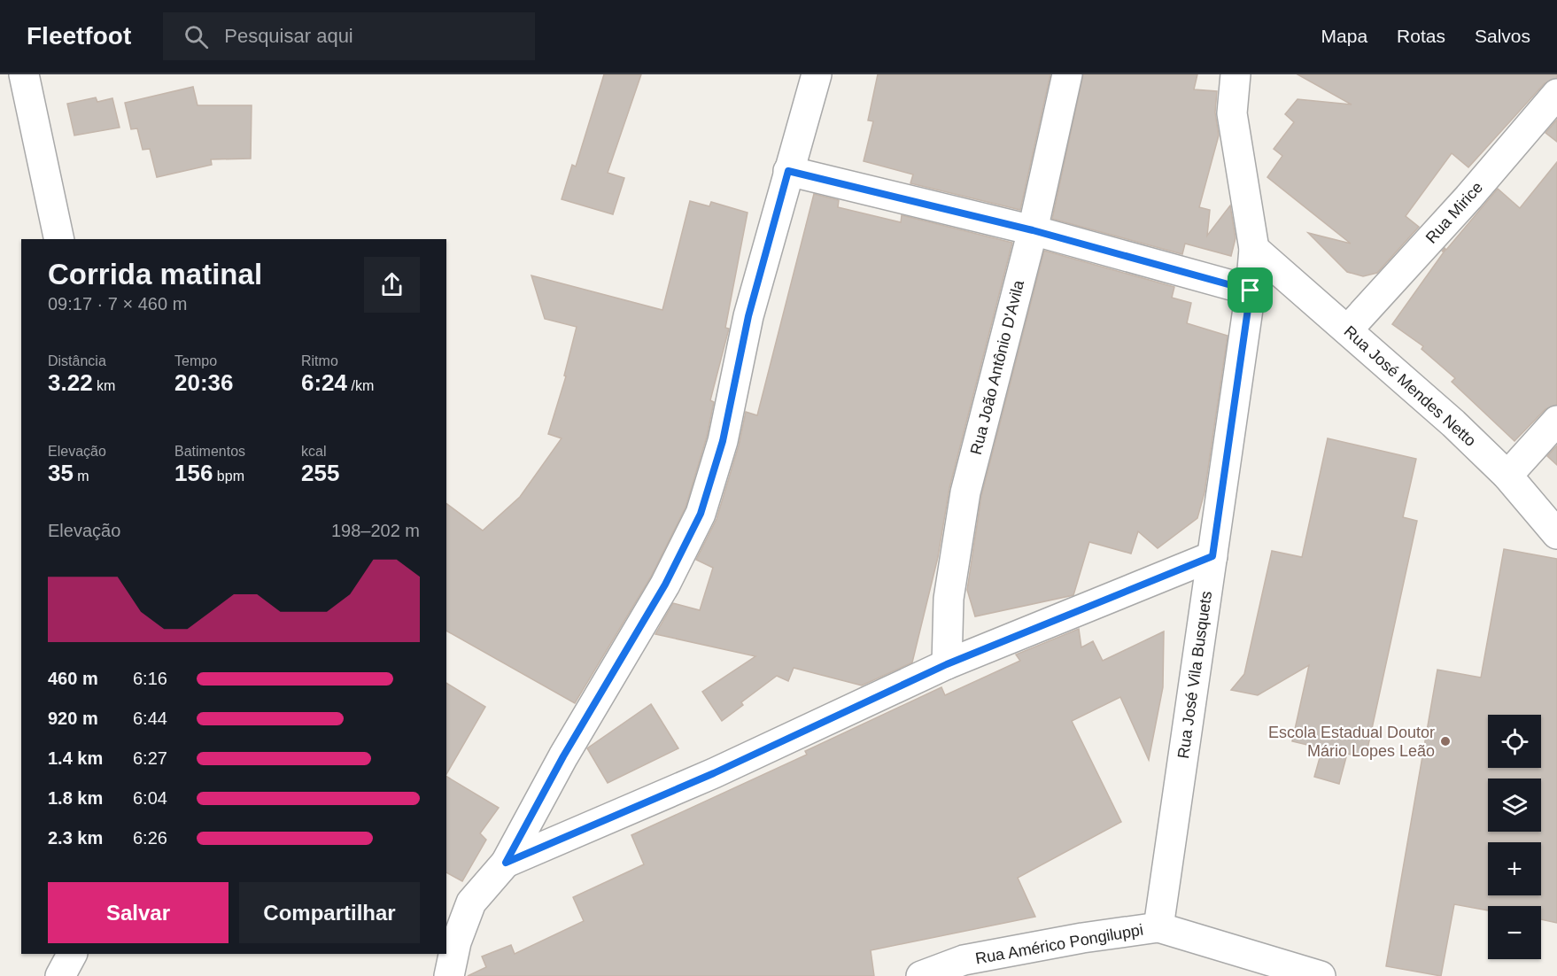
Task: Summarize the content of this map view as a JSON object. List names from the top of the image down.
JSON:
{
  "streets": {
    "street": [
      "Rua Mirice",
      "Rua João Antônio D'Avila",
      "Rua José Mendes Netto",
      "Rua José Vila Busquets",
      "Rua Américo Pongiluppi"
    ]
  },
  "crossings": [
    ["Rua Mirice", "Rua José Mendes Netto"],
    ["Rua José Mendes Netto", "Rua José Vila Busquets"],
    ["Rua José Vila Busquets", "Rua Américo Pongiluppi"]
  ],
  "places": ["Escola Estadual Doutor Mário Lopes Leão"],
  "page": {
    "header": "Fleetfoot",
    "search": "Pesquisar aqui",
    "nav": ["Mapa", "Rotas", "Salvos"],
    "heading": ["Corrida matinal", "09:17 · 7 × 460 m"],
    "stats": [
      ["Distância", "3.22 km"],
      ["Tempo", "20:36"],
      ["Ritmo", "6:24 /km"],
      ["Elevação", "35 m"],
      ["Batimentos", "156 bpm"],
      ["kcal", "255"]
    ],
    "chart": ["Elevação", "198–202 m"],
    "list": [
      {
        "name": "460 m",
        "note": "6:16"
      },
      {
        "name": "920 m",
        "note": "6:44"
      },
      {
        "name": "1.4 km",
        "note": "6:27"
      },
      {
        "name": "1.8 km",
        "note": "6:04"
      },
      {
        "name": "2.3 km",
        "note": "6:26"
      }
    ],
    "map_buttons": ["+", "−"],
    "buttons": ["Salvar", "Compartilhar"]
  }
}
